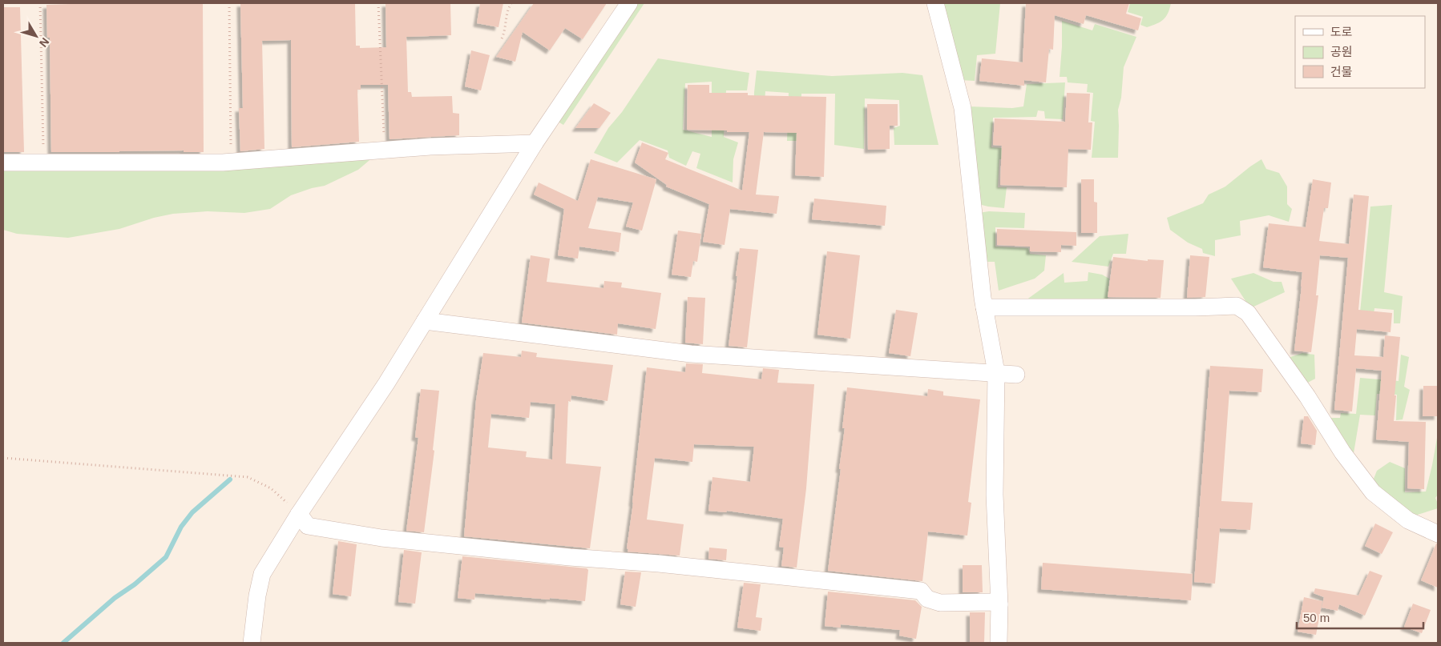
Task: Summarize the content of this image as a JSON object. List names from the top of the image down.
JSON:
{
  "legend": ["도로", "공원", "건물"],
  "scale_bar": "50 m",
  "north": "bottom right"
}
